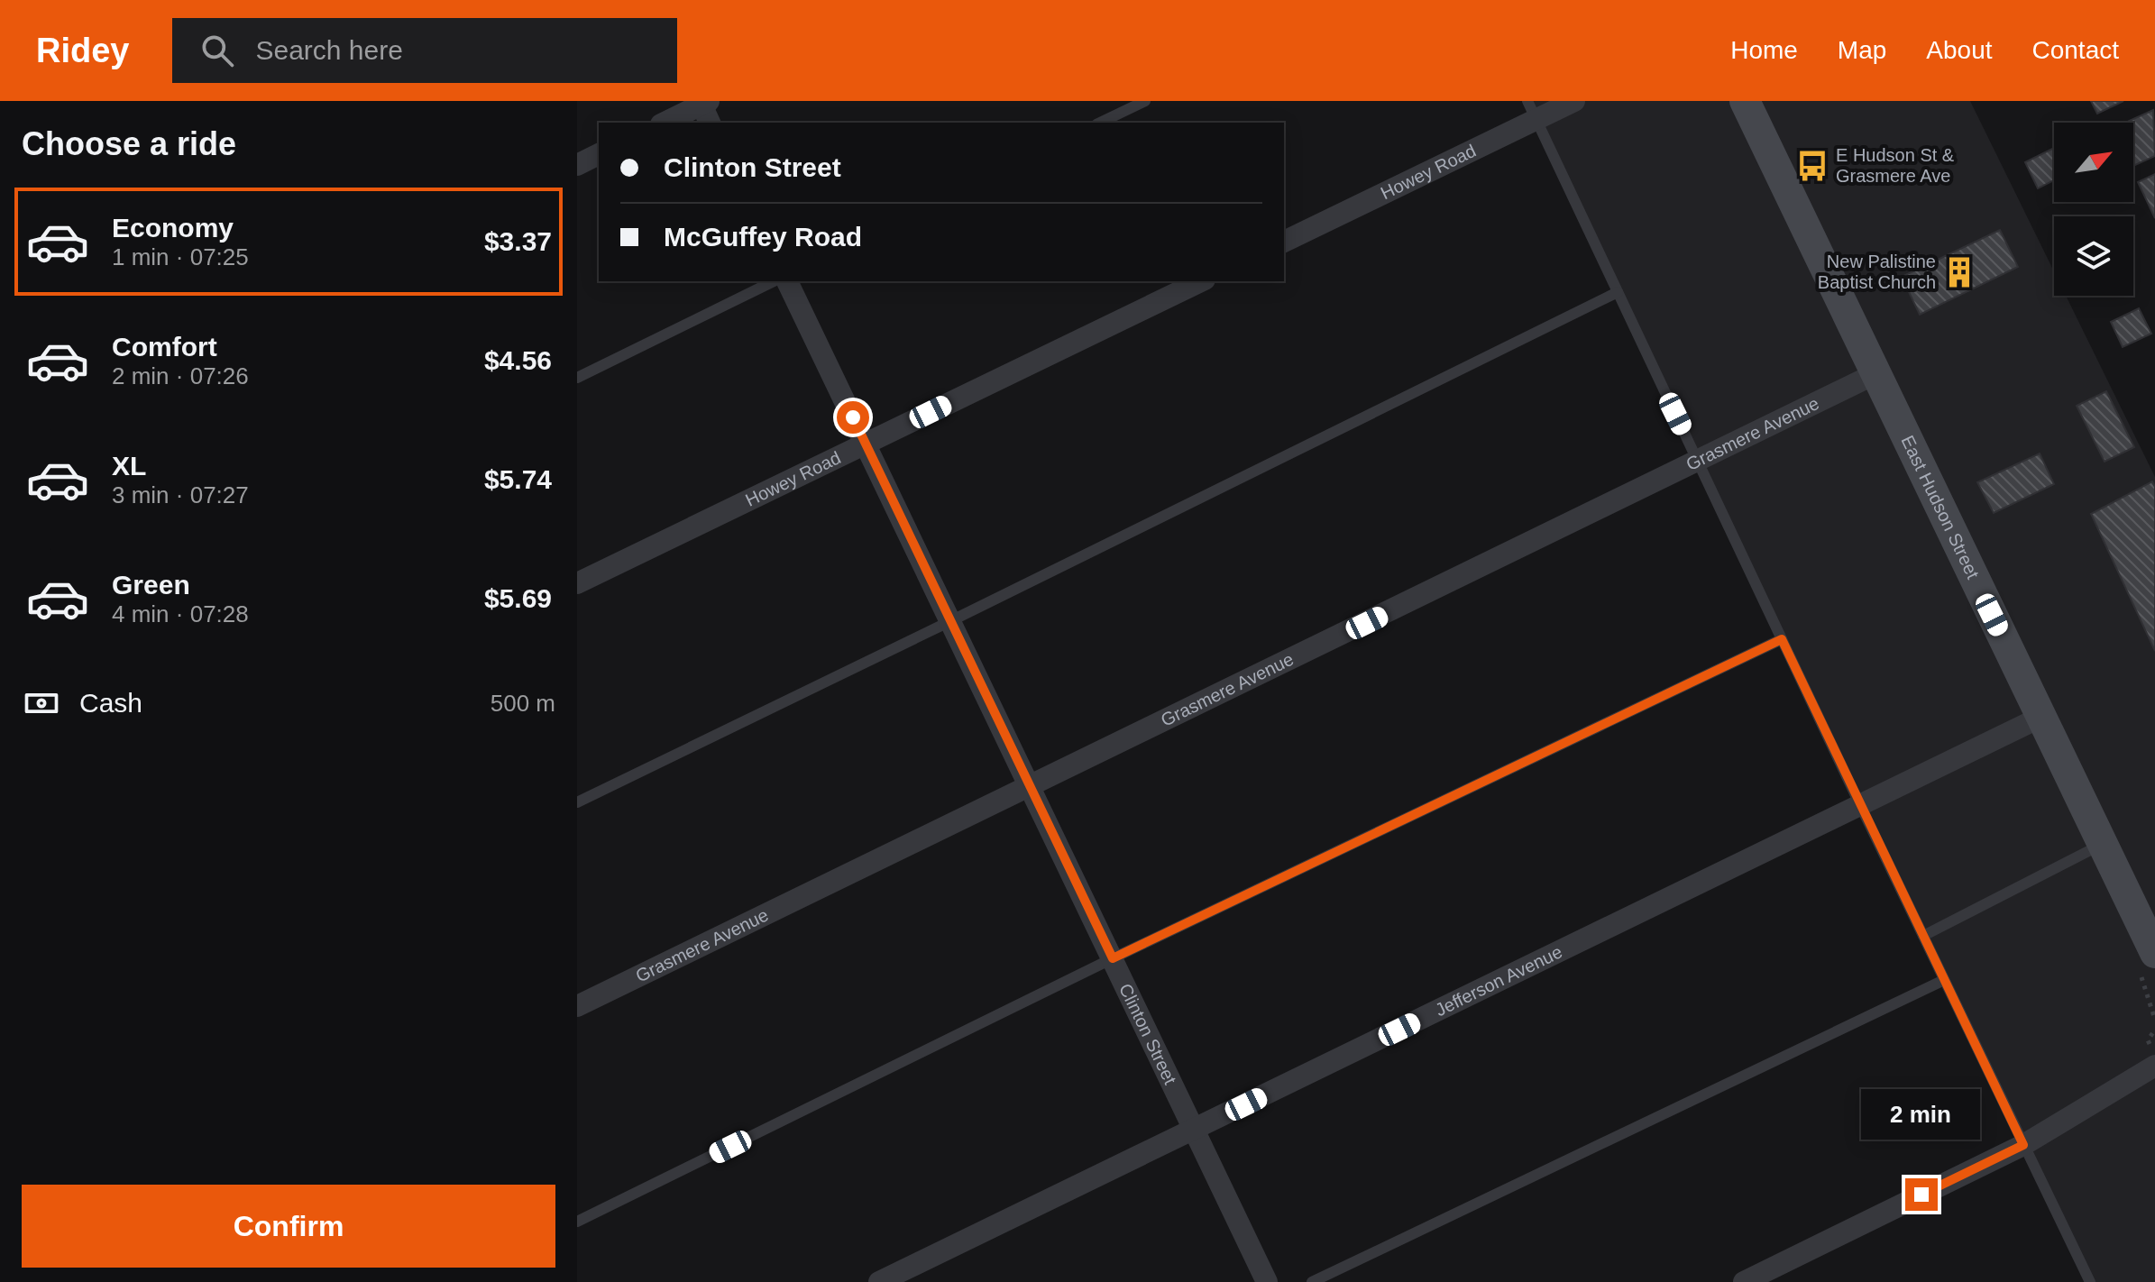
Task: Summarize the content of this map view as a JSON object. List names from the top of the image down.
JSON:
{
  "streets": {
    "main road": ["East Hudson Street"],
    "street": [
      "Howey Road",
      "Grasmere Avenue",
      "Jefferson Avenue",
      "Clinton Street"
    ]
  },
  "crossings": [
    ["Howey Road", "Clinton Street"],
    ["Grasmere Avenue", "East Hudson Street"],
    ["Grasmere Avenue", "Clinton Street"],
    ["East Hudson Street", "Jefferson Avenue"],
    ["Jefferson Avenue", "Clinton Street"]
  ],
  "places": {
    "bus stop": ["E Hudson St & Grasmere Ave"],
    "building": ["New Palistine Baptist Church"]
  },
  "north": "top right",
  "page": {
    "header": "Ridey",
    "search": "Search here",
    "nav": [
      "Home",
      "Map",
      "About",
      "Contact"
    ],
    "heading": "Choose a ride",
    "banner": ["Clinton Street", "McGuffey Road"],
    "list": [
      {
        "name": "Economy",
        "note": "1 min · 07:25",
        "value": "$3.37"
      },
      {
        "name": "Comfort",
        "note": "2 min · 07:26",
        "value": "$4.56"
      },
      {
        "name": "XL",
        "note": "3 min · 07:27",
        "value": "$5.74"
      },
      {
        "name": "Green",
        "note": "4 min · 07:28",
        "value": "$5.69"
      }
    ],
    "pay": ["Cash", "500 m"],
    "bubble": "2 min",
    "buttons": "Confirm"
  }
}
